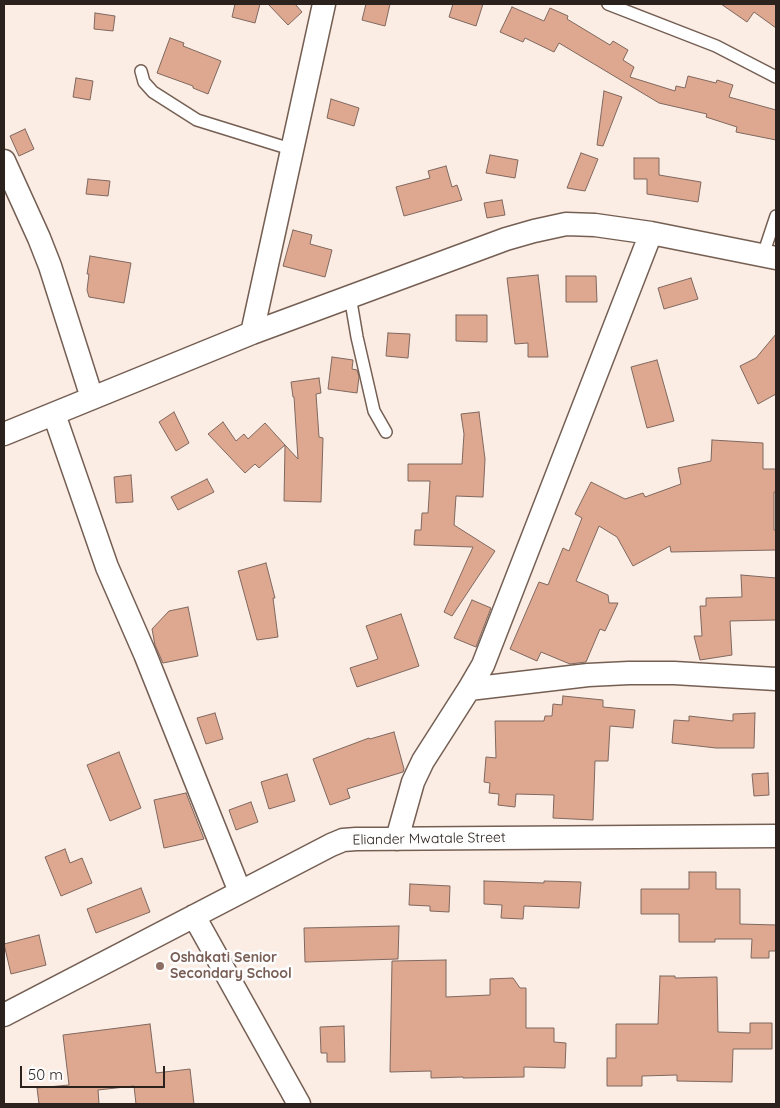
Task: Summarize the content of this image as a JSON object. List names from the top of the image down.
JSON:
{
  "streets": {
    "street": ["Eliander Mwatale Street"]
  },
  "places": ["Oshakati Senior Secondary School"],
  "scale_bar": "50 m"
}
